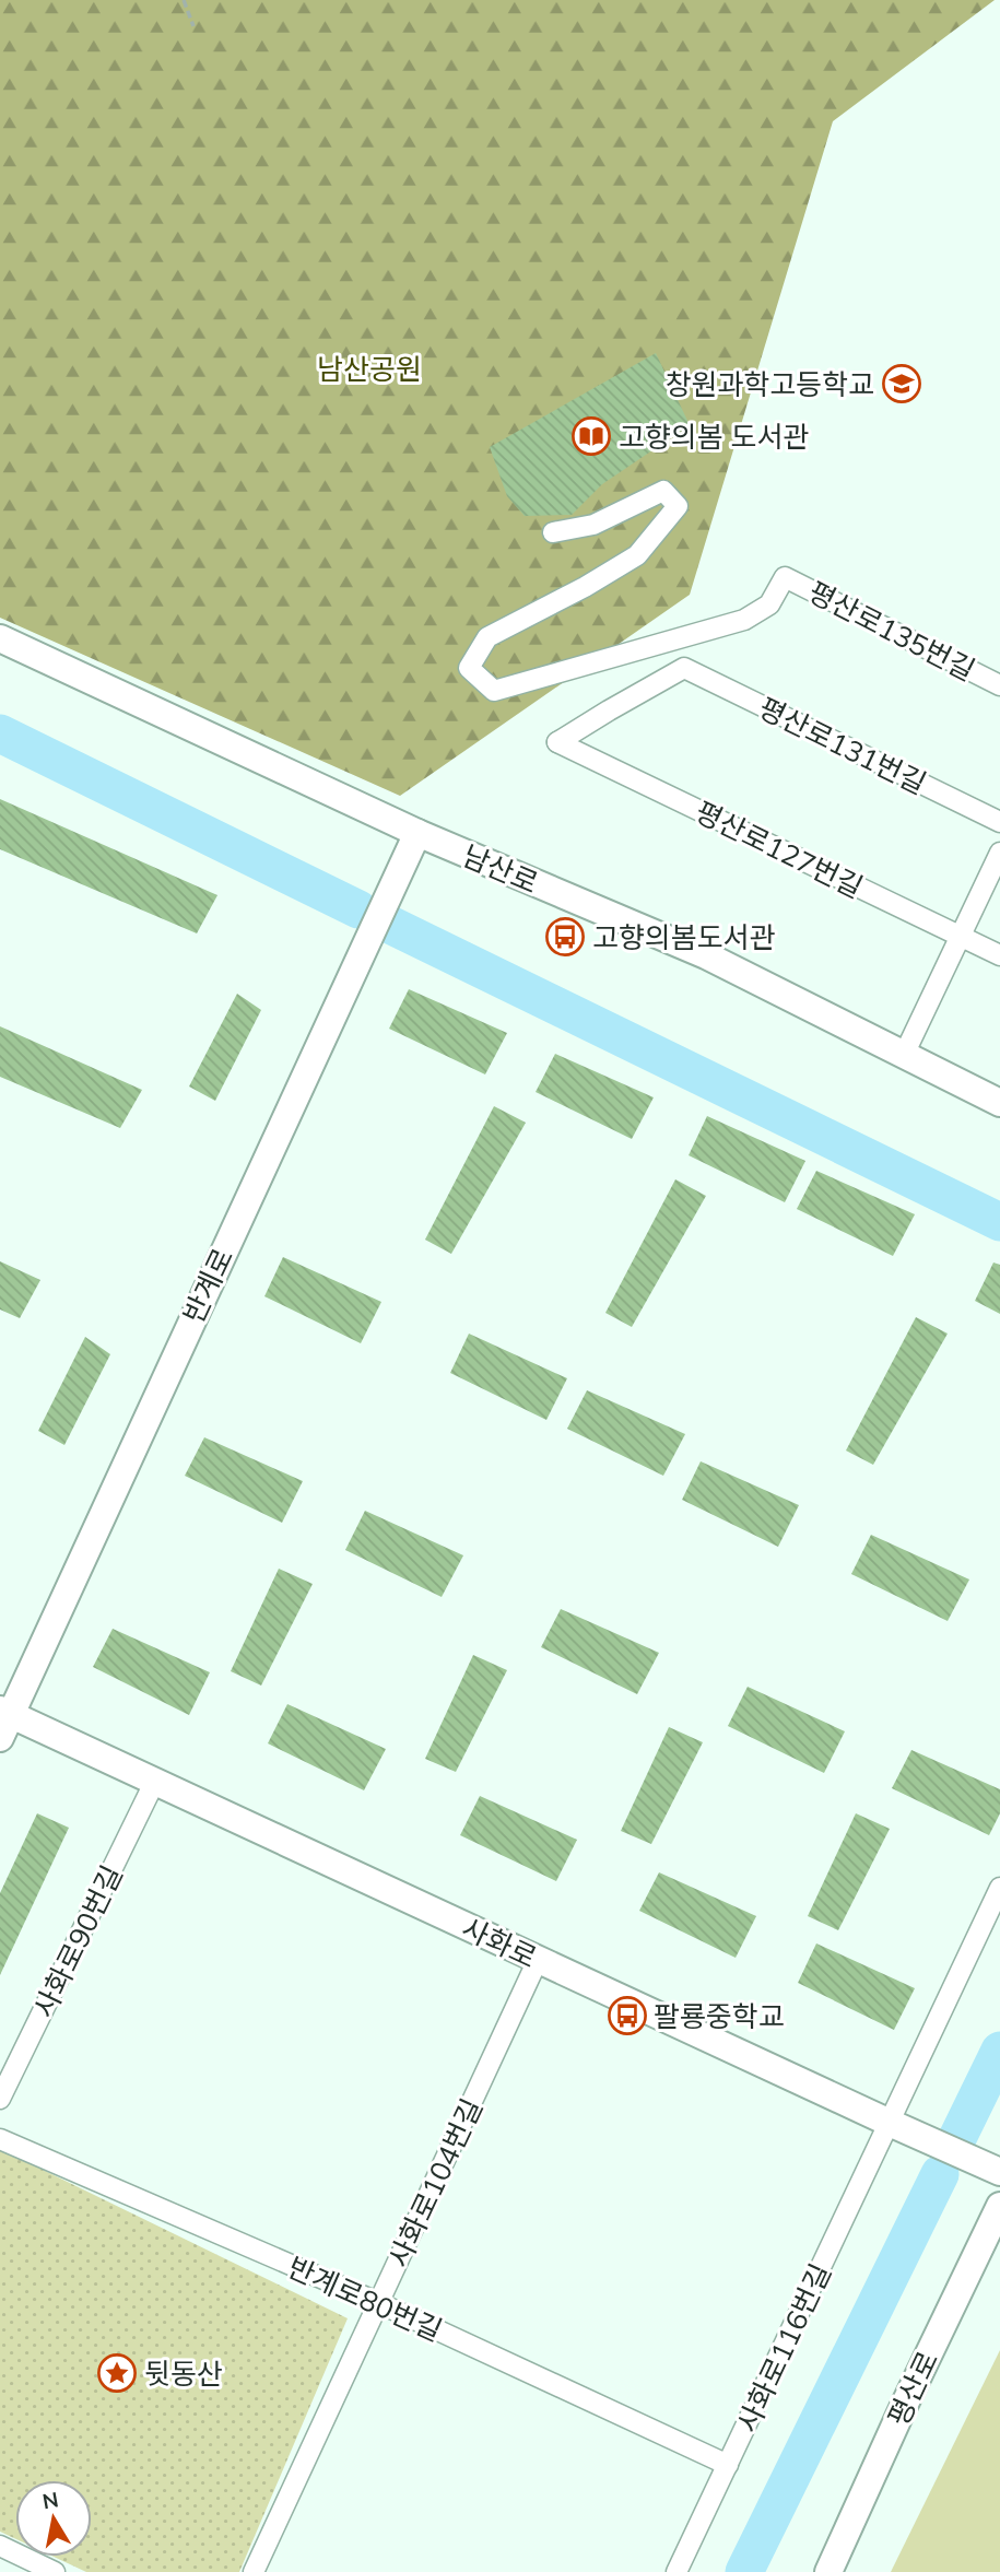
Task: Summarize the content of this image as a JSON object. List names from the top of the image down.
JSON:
{
  "streets": {
    "main road": [
      "남산로",
      "반계로",
      "사화로",
      "평산로"
    ],
    "street": [
      "평산로135번길",
      "평산로131번길",
      "평산로127번길",
      "사화로90번길",
      "사화로104번길",
      "반계로80번길",
      "사화로116번길"
    ]
  },
  "crossings": [
    ["평산로131번길", "평산로127번길"],
    ["남산로", "반계로"],
    ["반계로", "사화로"],
    ["사화로90번길", "사화로"],
    ["사화로", "사화로104번길"],
    ["사화로", "사화로116번길"],
    ["사화로104번길", "반계로80번길"],
    ["반계로80번길", "사화로116번길"]
  ],
  "parks": ["남산공원"],
  "places": {
    "school or university": ["창원과학고등학교"],
    "library": ["고향의봄 도서관"],
    "bus stop": ["고향의봄도서관", "팔룡중학교"],
    "place": ["뒷동산"]
  },
  "north": "top"
}
